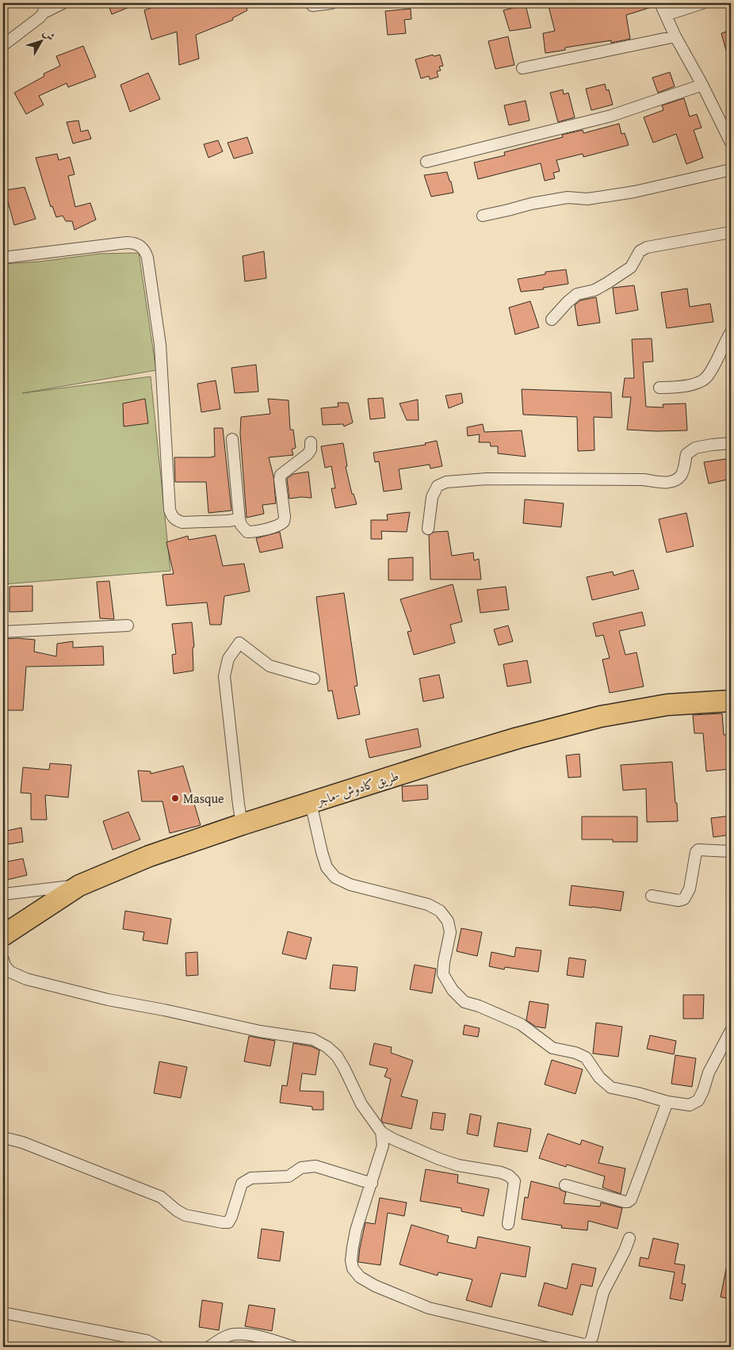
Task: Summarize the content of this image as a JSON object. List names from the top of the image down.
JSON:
{
  "streets": {
    "highway": ["طريق كادوش -ماجر"]
  },
  "places": ["Masque"],
  "north": "top right"
}
